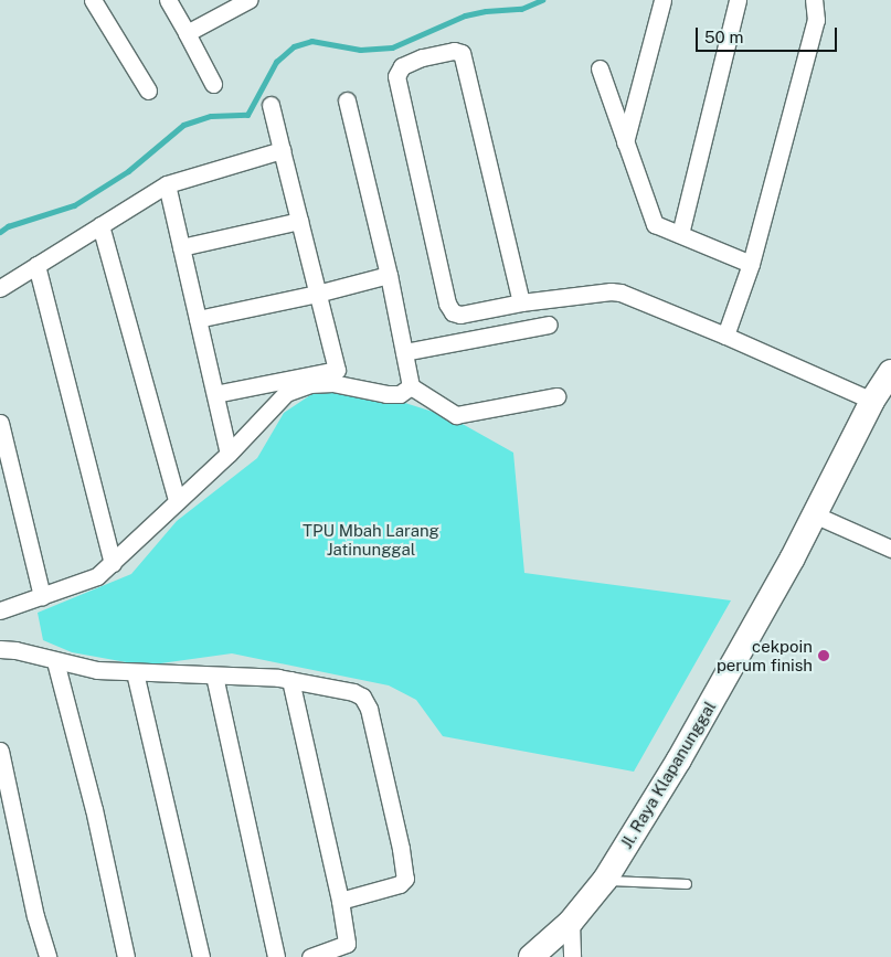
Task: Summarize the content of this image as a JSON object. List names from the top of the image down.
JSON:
{
  "streets": {
    "street": ["Jl. Raya Klapanunggal"]
  },
  "parks": ["TPU Mbah Larang Jatinunggal"],
  "places": ["cekpoin perum finish"],
  "scale_bar": "50 m"
}
